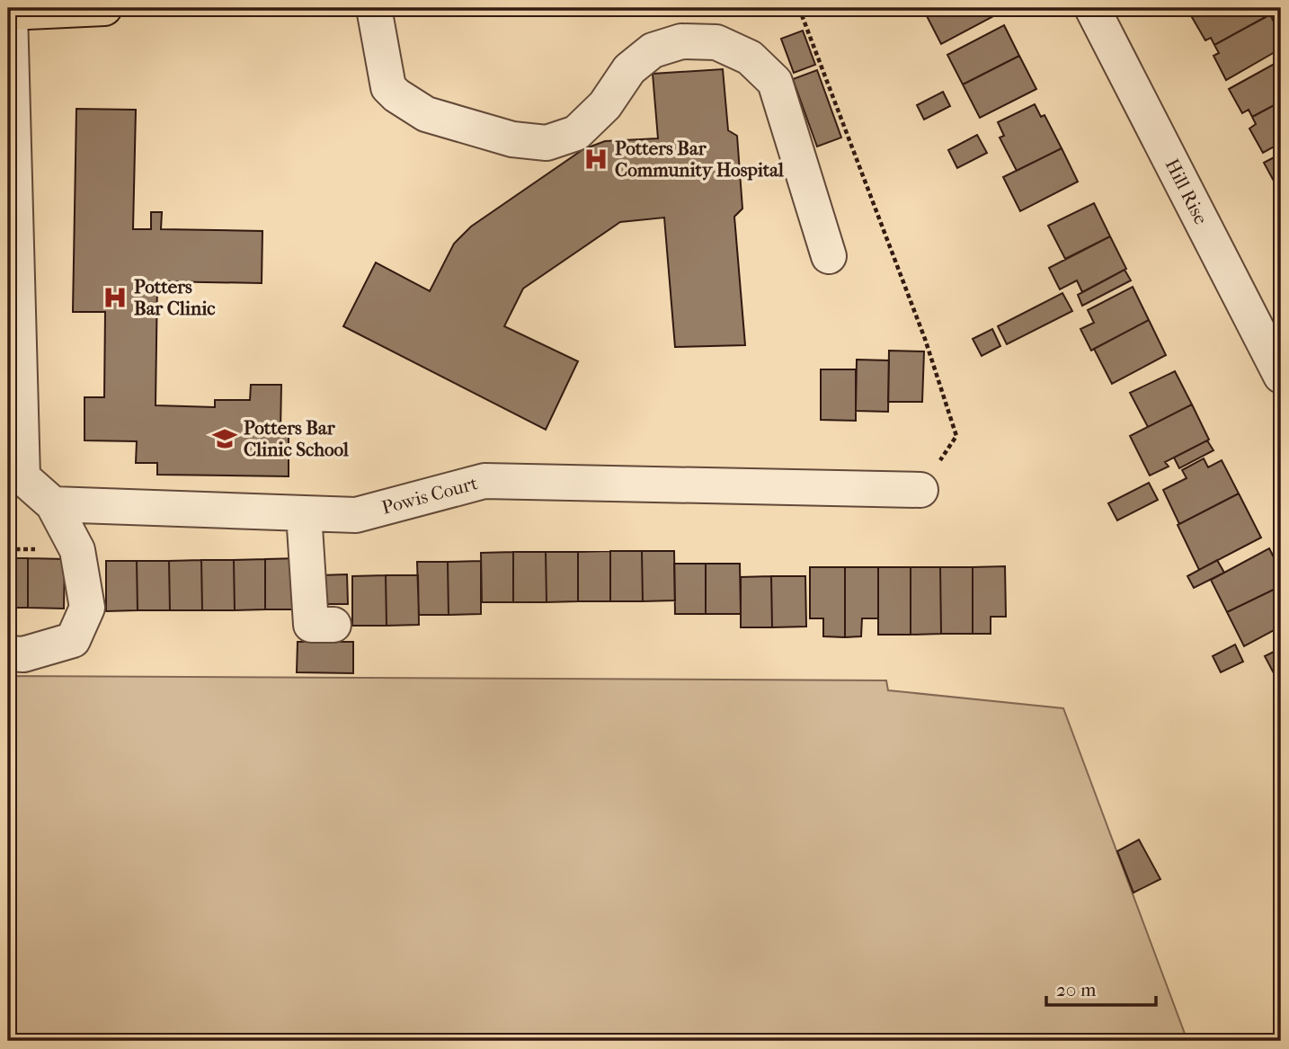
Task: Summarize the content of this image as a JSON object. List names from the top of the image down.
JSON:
{
  "streets": {
    "street": ["Hill Rise", "Powis Court"]
  },
  "places": {
    "hospital": ["Potters Bar Community Hospital", "Potters Bar Clinic"],
    "school or university": ["Potters Bar Clinic School"]
  },
  "scale_bar": "20 m"
}
